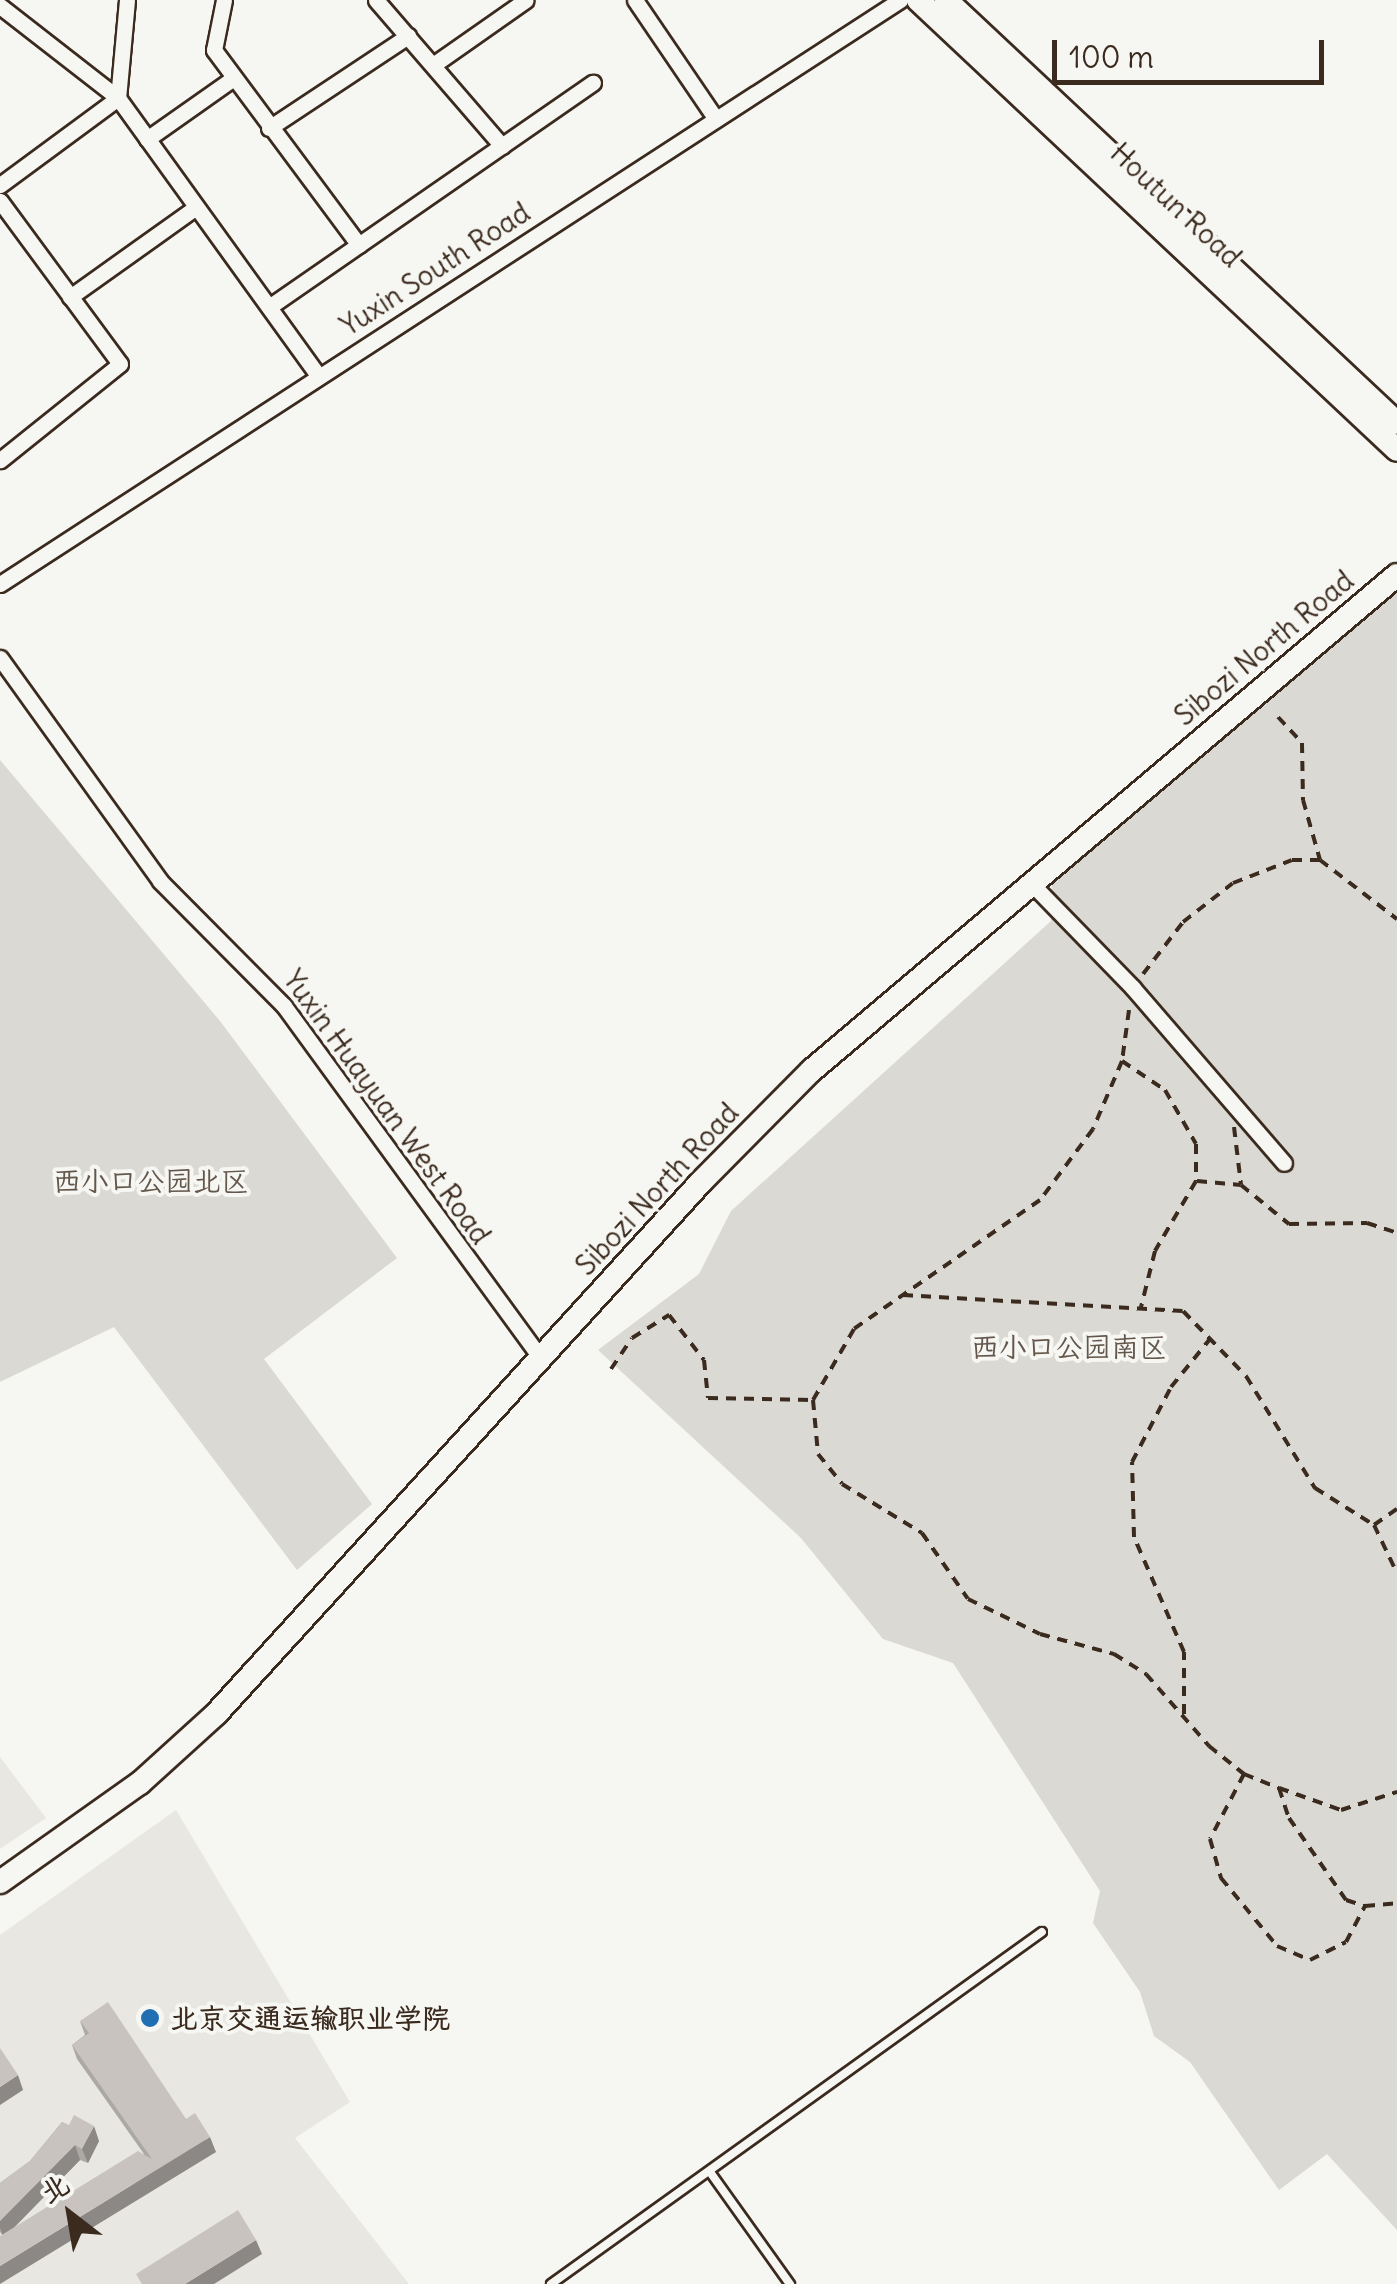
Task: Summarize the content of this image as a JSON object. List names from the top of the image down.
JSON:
{
  "streets": {
    "street": [
      "Houtun Road",
      "Yuxin South Road",
      "Sibozi North Road",
      "Yuxin Huayuan West Road"
    ]
  },
  "crossings": [
    ["Sibozi North Road", "Yuxin Huayuan West Road"]
  ],
  "parks": ["西小口公园北区", "西小口公园南区"],
  "places": ["北京交通运输职业学院"],
  "scale_bar": "100 m",
  "north": "top left"
}
